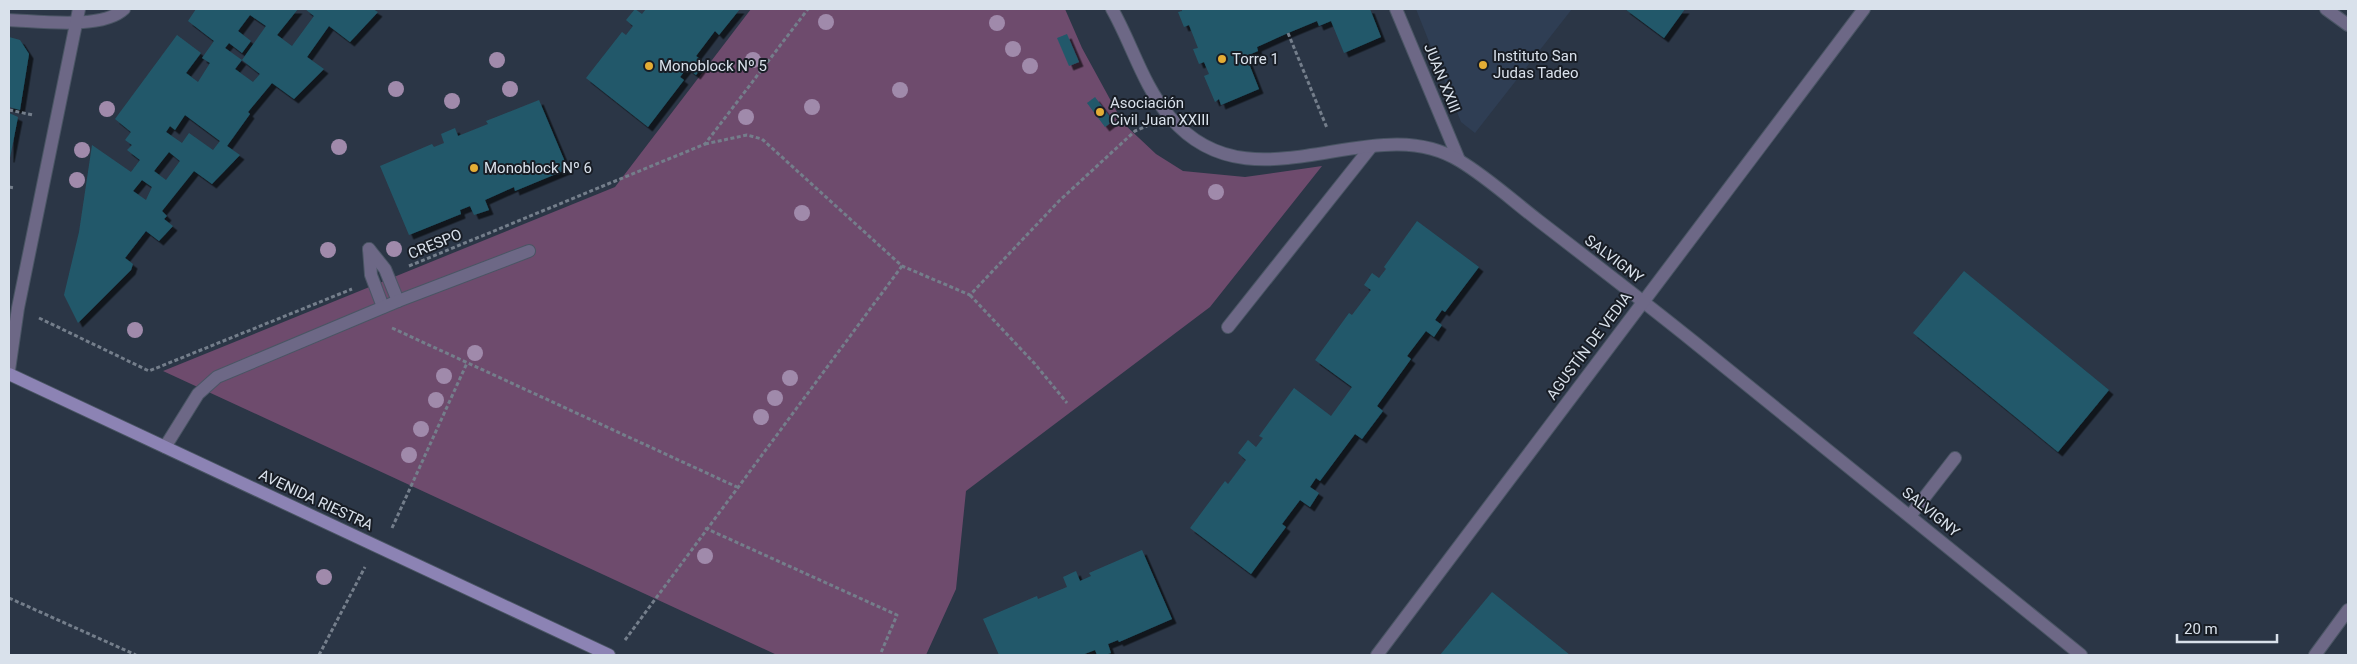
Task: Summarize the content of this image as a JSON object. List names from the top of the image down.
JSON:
{
  "streets": {
    "main road": ["AVENIDA RIESTRA"],
    "street": ["JUAN XXIII", "SALVIGNY", "AGUSTÍN DE VEDIA"],
    "path": ["CRESPO"]
  },
  "crossings": [
    ["JUAN XXIII", "SALVIGNY"],
    ["SALVIGNY", "AGUSTÍN DE VEDIA"]
  ],
  "places": [
    "Torre 1",
    "Instituto San Judas Tadeo",
    "Monoblock Nº 5",
    "Asociación Civil Juan XXIII",
    "Monoblock Nº 6"
  ],
  "scale_bar": "20 m"
}
